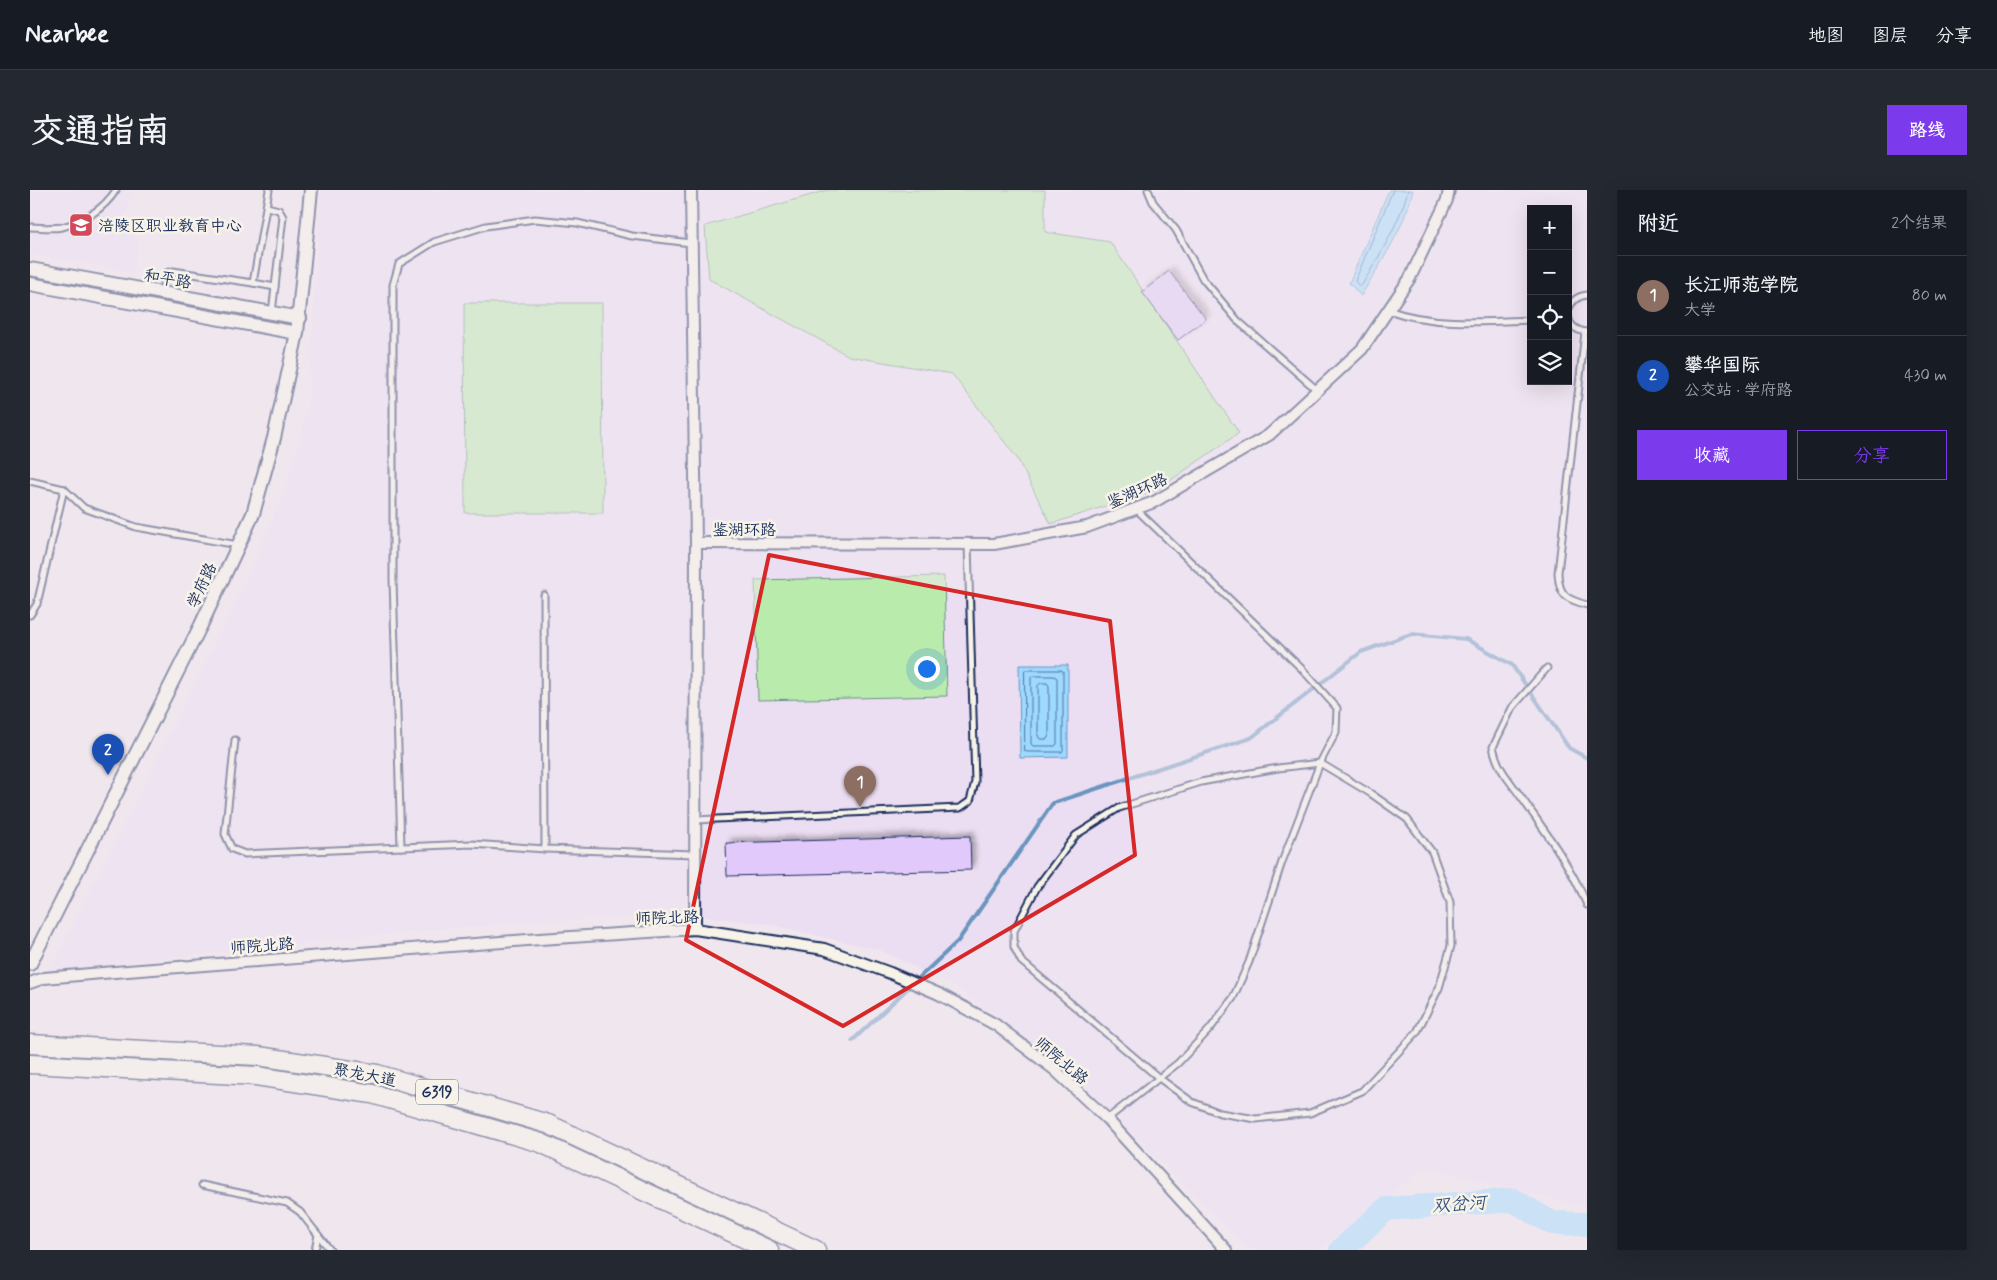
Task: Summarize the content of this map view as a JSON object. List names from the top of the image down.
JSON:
{
  "streets": {
    "highway": ["聚龙大道", "G319"],
    "street": [
      "和平路",
      "鉴湖环路",
      "学府路",
      "师院北路"
    ]
  },
  "crossings": [
    ["和平路", "学府路"]
  ],
  "water": ["双岔河"],
  "places": {
    "school or university": ["涪陵区职业教育中心"]
  },
  "page": {
    "header": "Nearbee",
    "nav": ["地图", "图层", "分享"],
    "buttons": [
      "路线",
      ["收藏", "分享"]
    ],
    "title": "交通指南",
    "heading": ["附近", "2个结果"],
    "map_buttons": ["+", "−"],
    "list": [
      {
        "mark": "1",
        "name": "长江师范学院",
        "note": "大学",
        "value": "80 m"
      },
      {
        "mark": "2",
        "name": "攀华国际",
        "note": "公交站 · 学府路",
        "value": "430 m"
      }
    ],
    "pins": ["2", "1"]
  }
}
